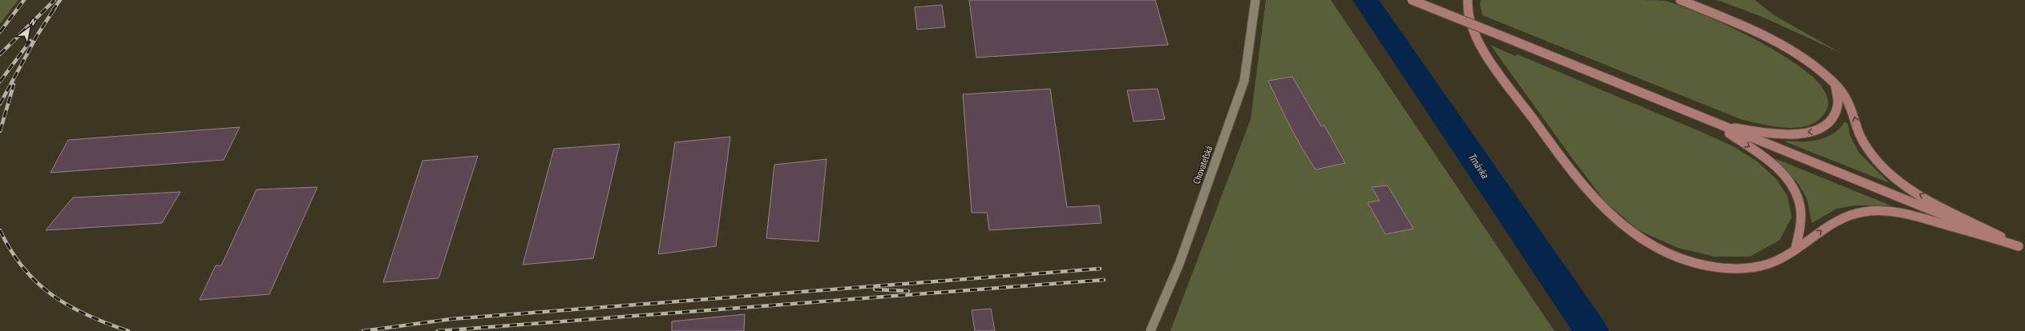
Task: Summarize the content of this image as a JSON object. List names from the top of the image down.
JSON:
{
  "streets": {
    "street": ["Chovateľská"]
  },
  "water": ["Trnávka"],
  "north": "top right"
}
